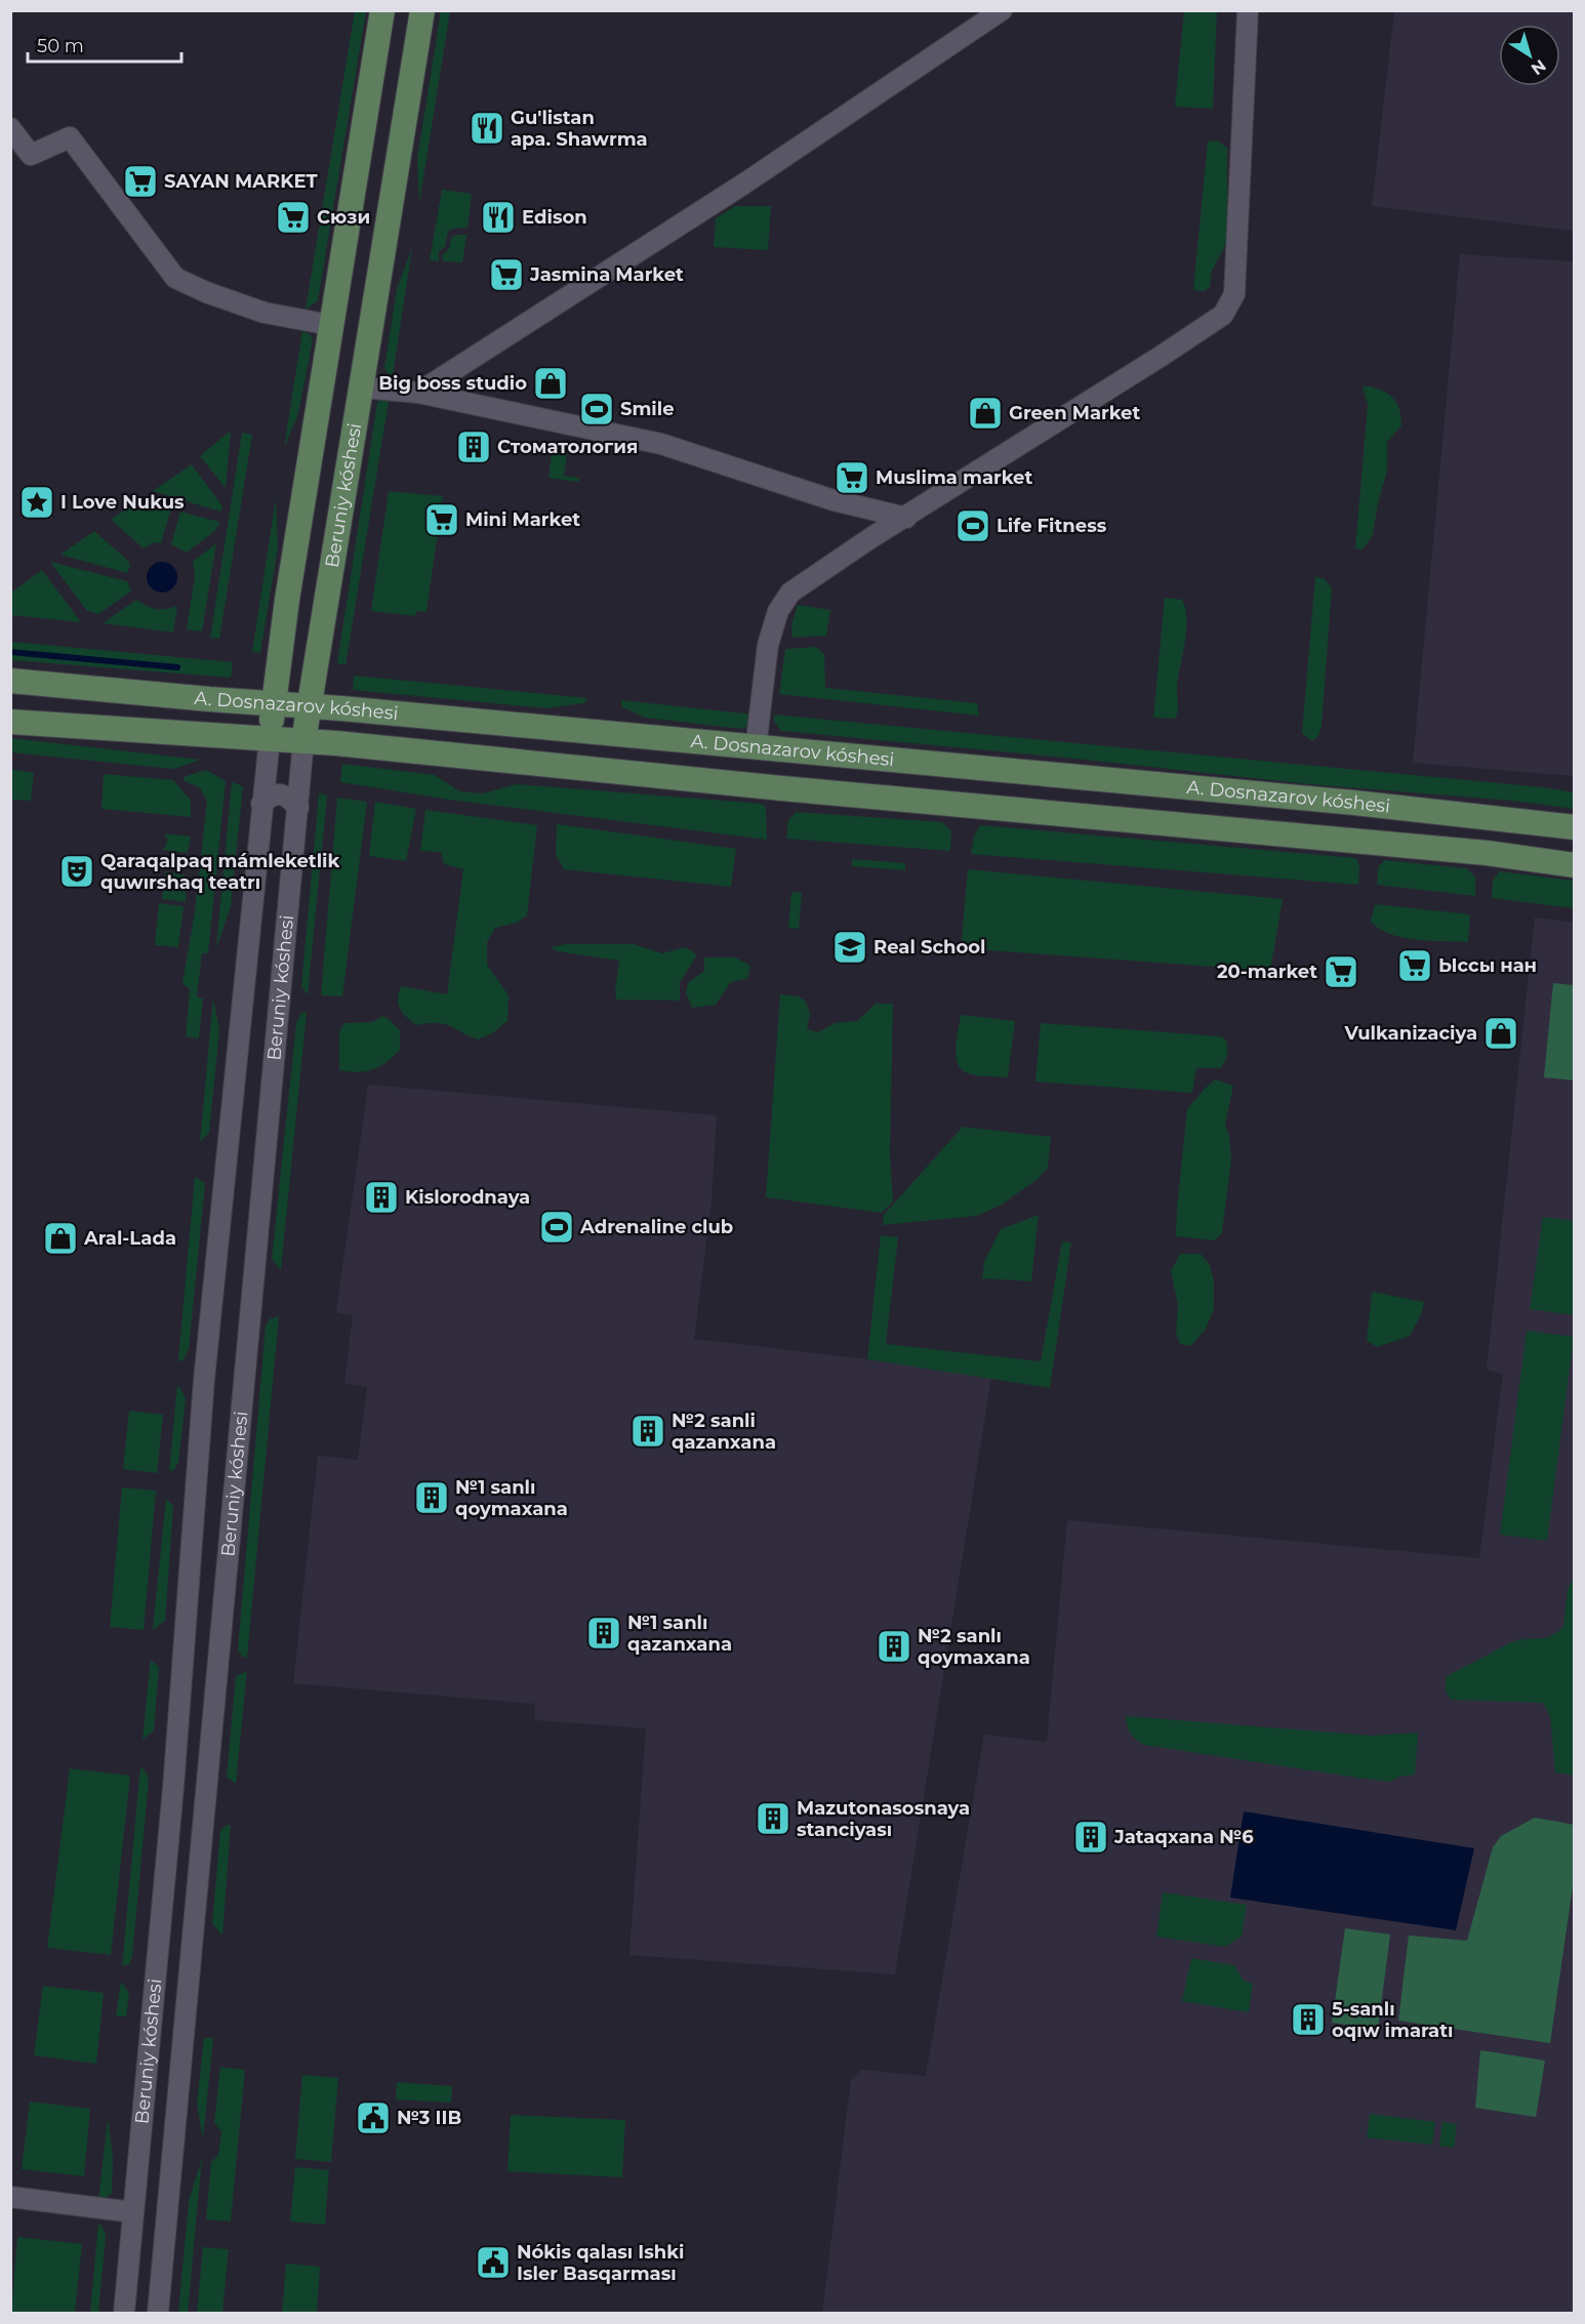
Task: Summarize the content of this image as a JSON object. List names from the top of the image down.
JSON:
{
  "streets": {
    "main road": ["Beruniy kóshesi", "A. Dosnazarov kóshesi"]
  },
  "crossings": [
    ["Beruniy kóshesi", "A. Dosnazarov kóshesi"]
  ],
  "places": {
    "restaurant": ["Gu'listan apa. Shawrma", "Edison"],
    "supermarket": [
      "SAYAN MARKET",
      "Сюзи",
      "Jasmina Market",
      "Muslima market",
      "Mini Market",
      "Ыссы нан",
      "20-market"
    ],
    "shop": [
      "Big boss studio",
      "Green Market",
      "Vulkanizaciya",
      "Aral-Lada"
    ],
    "sports": ["Smile", "Life Fitness", "Adrenaline club"],
    "building": [
      "Стоматология",
      "Kislorodnaya",
      "№2 sanli qazanxana",
      "№1 sanlı qoymaxana",
      "№1 sanlı qazanxana",
      "№2 sanlı qoymaxana",
      "Mazutonasosnaya stanciyası",
      "Jataqxana №6",
      "5-sanlı oqıw imaratı"
    ],
    "place": ["I Love Nukus"],
    "theatre": ["Qaraqalpaq mámleketlik quwırshaq teatrı"],
    "school or university": ["Real School"],
    "public building": ["№3 IIB", "Nókis qalası Ishki Isler Basqarması"]
  },
  "scale_bar": "50 m",
  "north": "bottom right"
}
